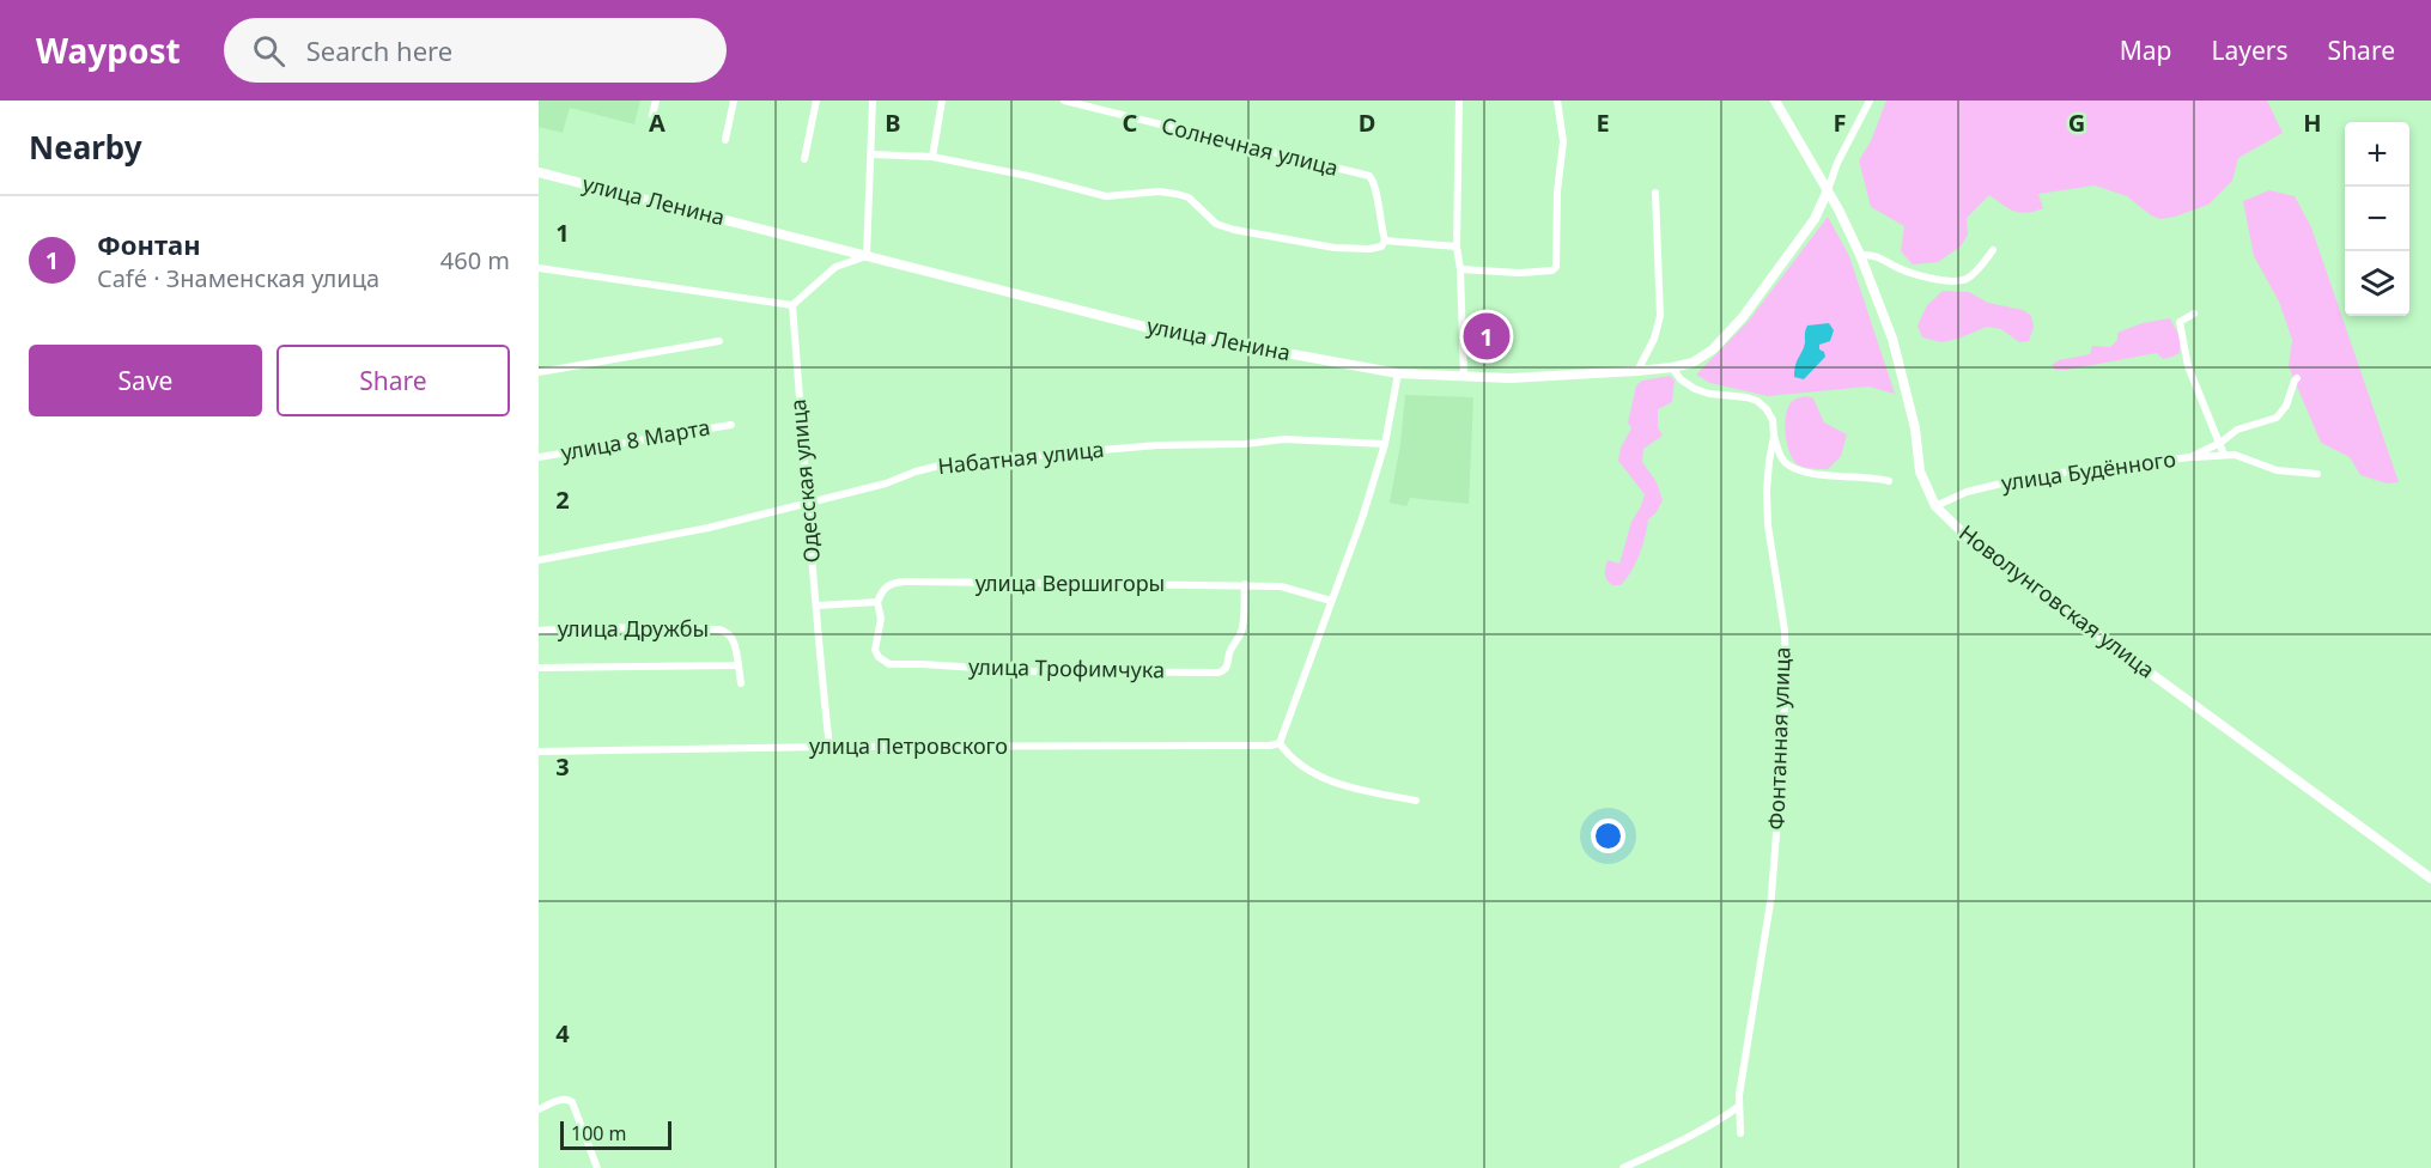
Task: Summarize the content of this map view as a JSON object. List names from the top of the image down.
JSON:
{
  "streets": {
    "street": [
      "Солнечная улица",
      "улица Ленина",
      "улица 8 Марта",
      "Набатная улица",
      "улица Будённого",
      "Одесская улица",
      "улица Вершигоры",
      "Новолунговская улица",
      "улица Дружбы",
      "улица Трофимчука",
      "Фонтанная улица",
      "улица Петровского"
    ]
  },
  "crossings": [
    ["улица Ленина", "Новолунговская улица"],
    ["Набатная улица", "Одесская улица"],
    ["улица Будённого", "Новолунговская улица"],
    ["Одесская улица", "улица Петровского"],
    ["улица Вершигоры", "улица Трофимчука"]
  ],
  "scale_bar": "100 m",
  "page": {
    "header": "Waypost",
    "search": "Search here",
    "nav": ["Map", "Layers", "Share"],
    "heading": "Nearby",
    "map_buttons": ["+", "−"],
    "list": [
      {
        "mark": "1",
        "name": "Фонтан",
        "note": "Café · Знаменская улица",
        "value": "460 m"
      }
    ],
    "pins": "1",
    "buttons": ["Save", "Share"],
    "scale": "100 m"
  },
  "grid": {
    "columns": [
      "A",
      "B",
      "C",
      "D",
      "E",
      "F",
      "G",
      "H"
    ],
    "rows": [
      "1",
      "2",
      "3",
      "4"
    ]
  }
}
